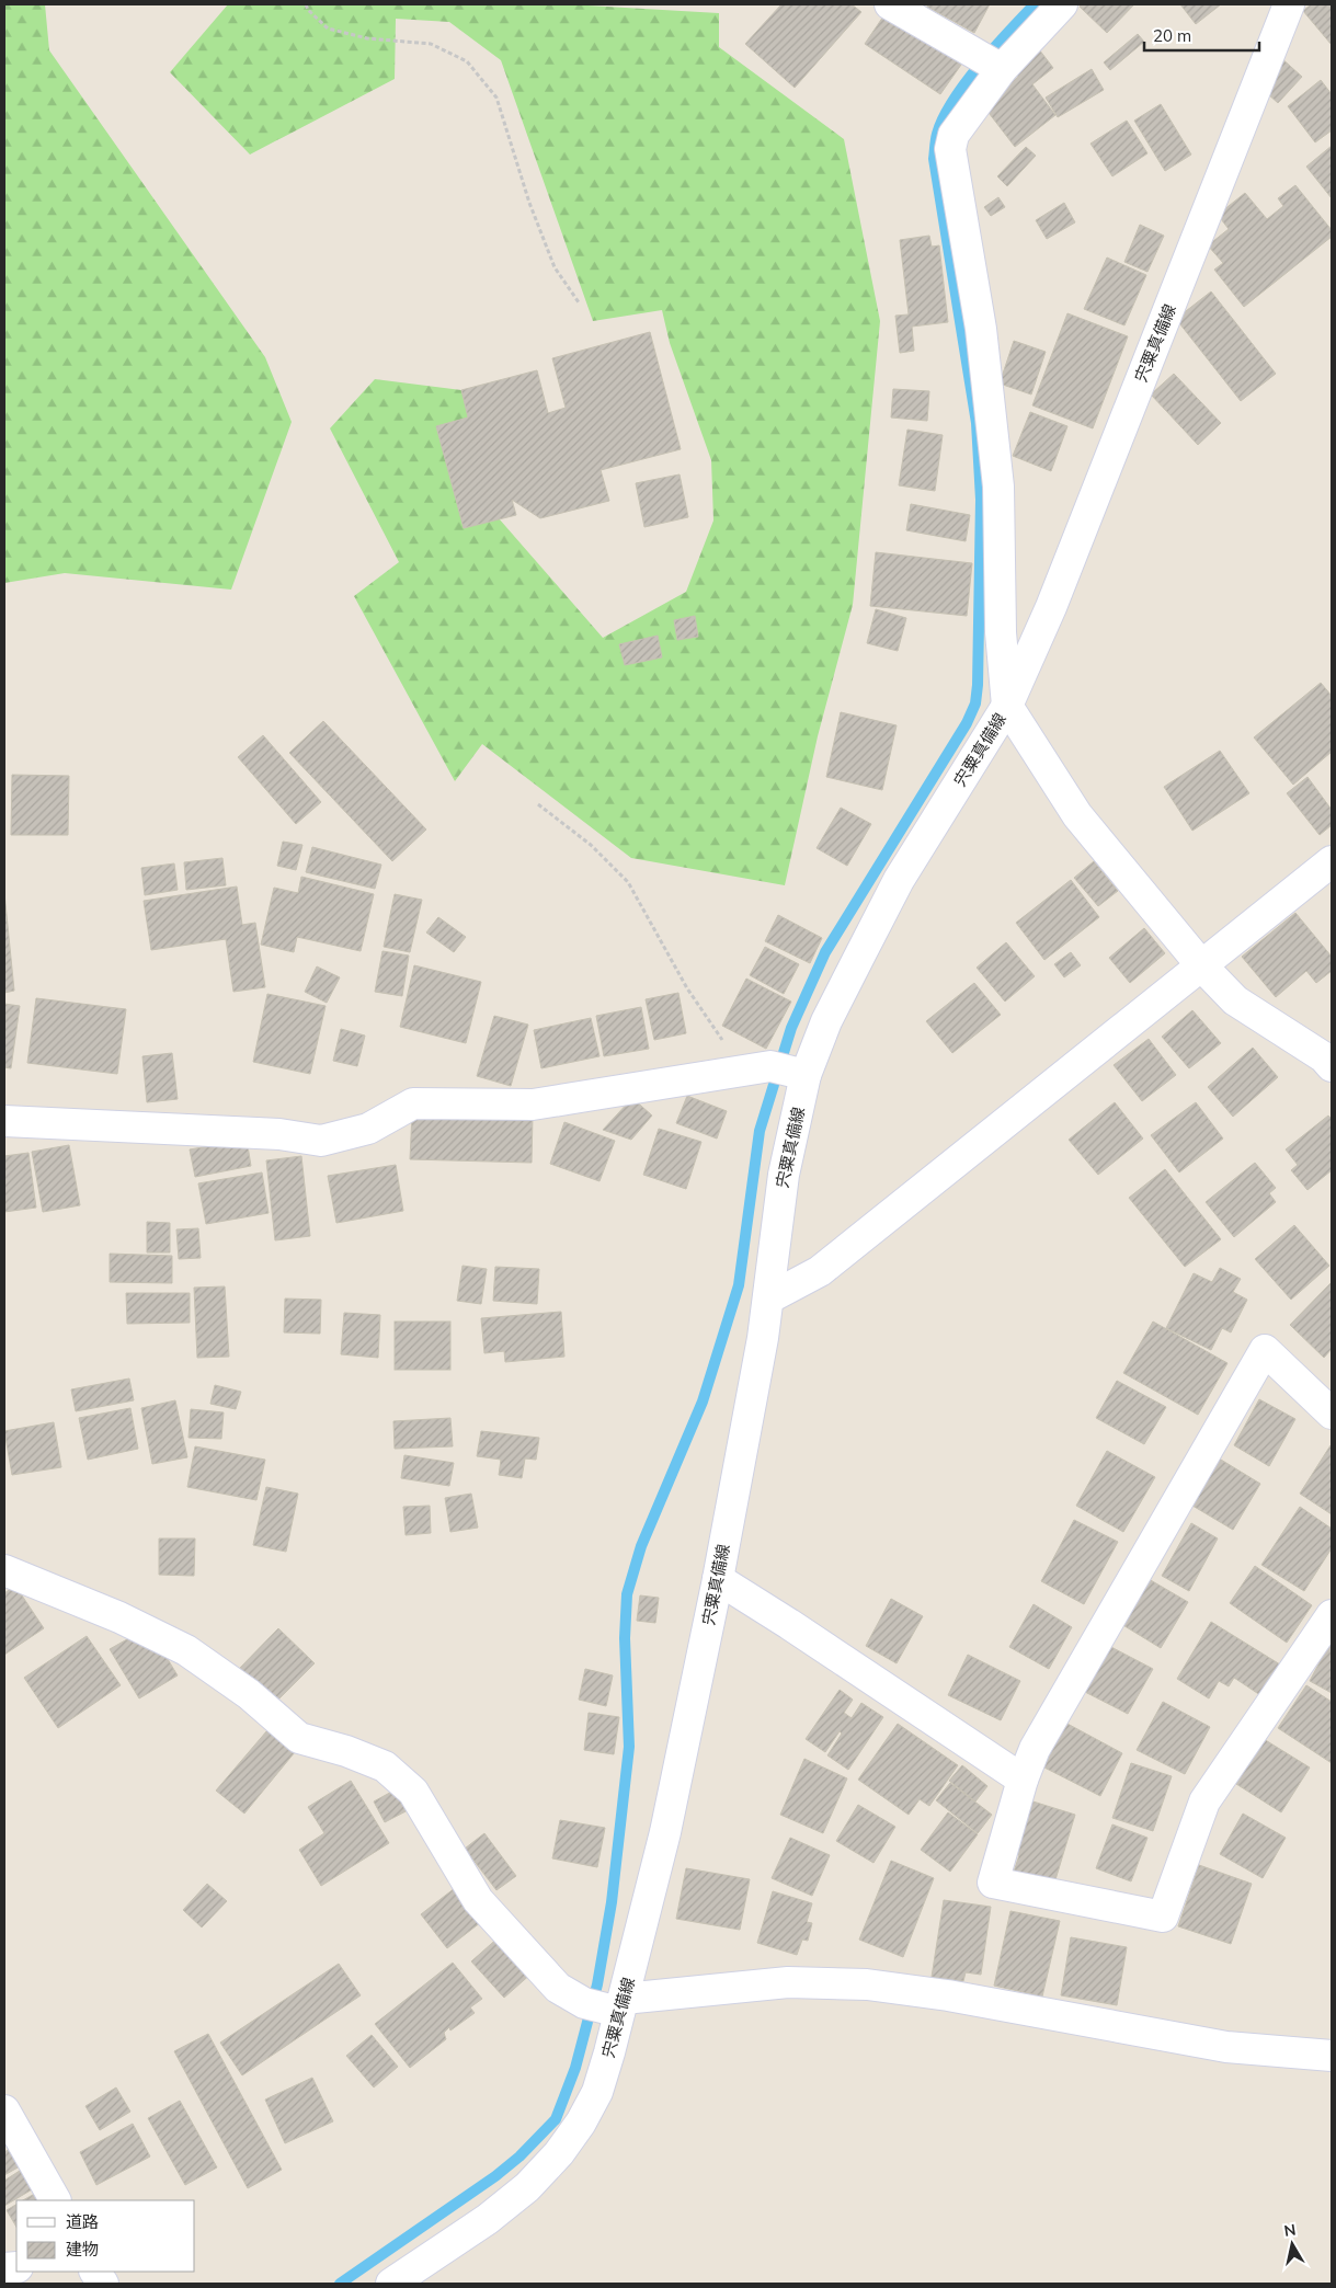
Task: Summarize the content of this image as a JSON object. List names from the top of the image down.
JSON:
{
  "streets": {
    "street": ["宍粟真備線"]
  },
  "legend": ["道路", "建物"],
  "scale_bar": "20 m",
  "north": "top"
}
